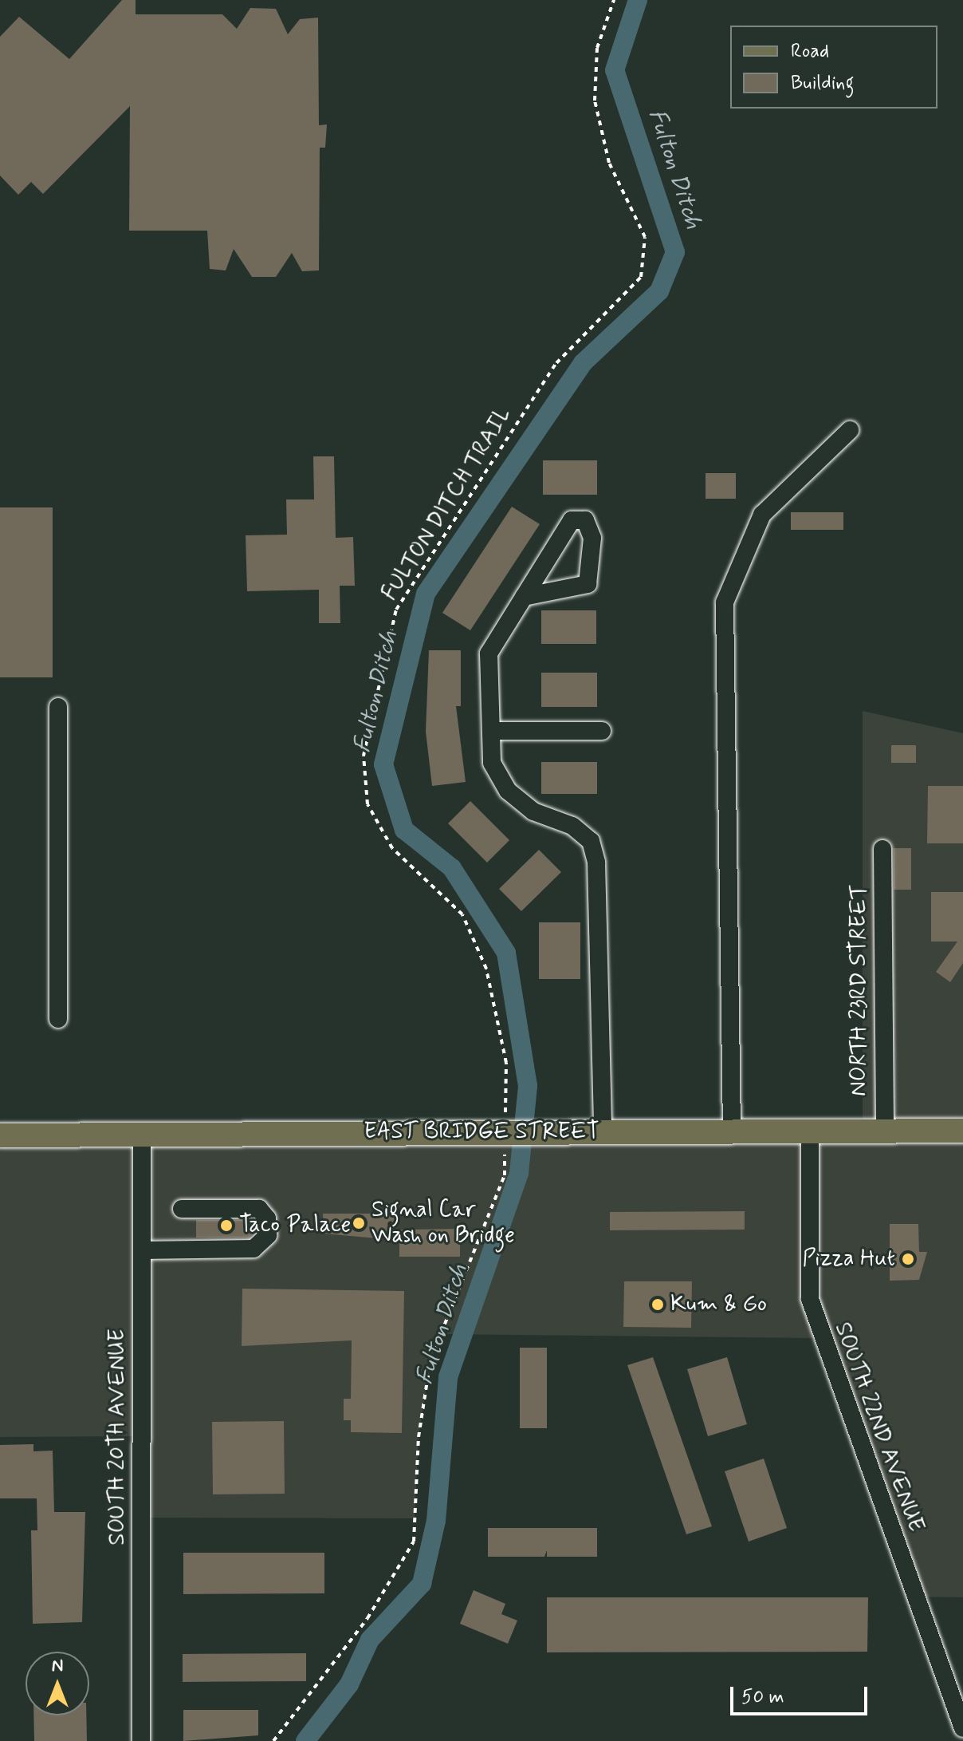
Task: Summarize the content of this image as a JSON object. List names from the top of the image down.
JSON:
{
  "streets": {
    "main road": ["EAST BRIDGE STREET"],
    "street": ["NORTH 23RD STREET", "SOUTH 22ND AVENUE", "SOUTH 20TH AVENUE"],
    "path": ["FULTON DITCH TRAIL"]
  },
  "crossings": [
    ["FULTON DITCH TRAIL", "EAST BRIDGE STREET"],
    ["NORTH 23RD STREET", "EAST BRIDGE STREET"],
    ["EAST BRIDGE STREET", "SOUTH 22ND AVENUE"],
    ["EAST BRIDGE STREET", "SOUTH 20TH AVENUE"]
  ],
  "water": ["Fulton Ditch"],
  "places": [
    "Signal Car Wash on Bridge",
    "Taco Palace",
    "Pizza Hut",
    "Kum & Go"
  ],
  "legend": ["Road", "Building"],
  "scale_bar": "50 m",
  "north": "top"
}
